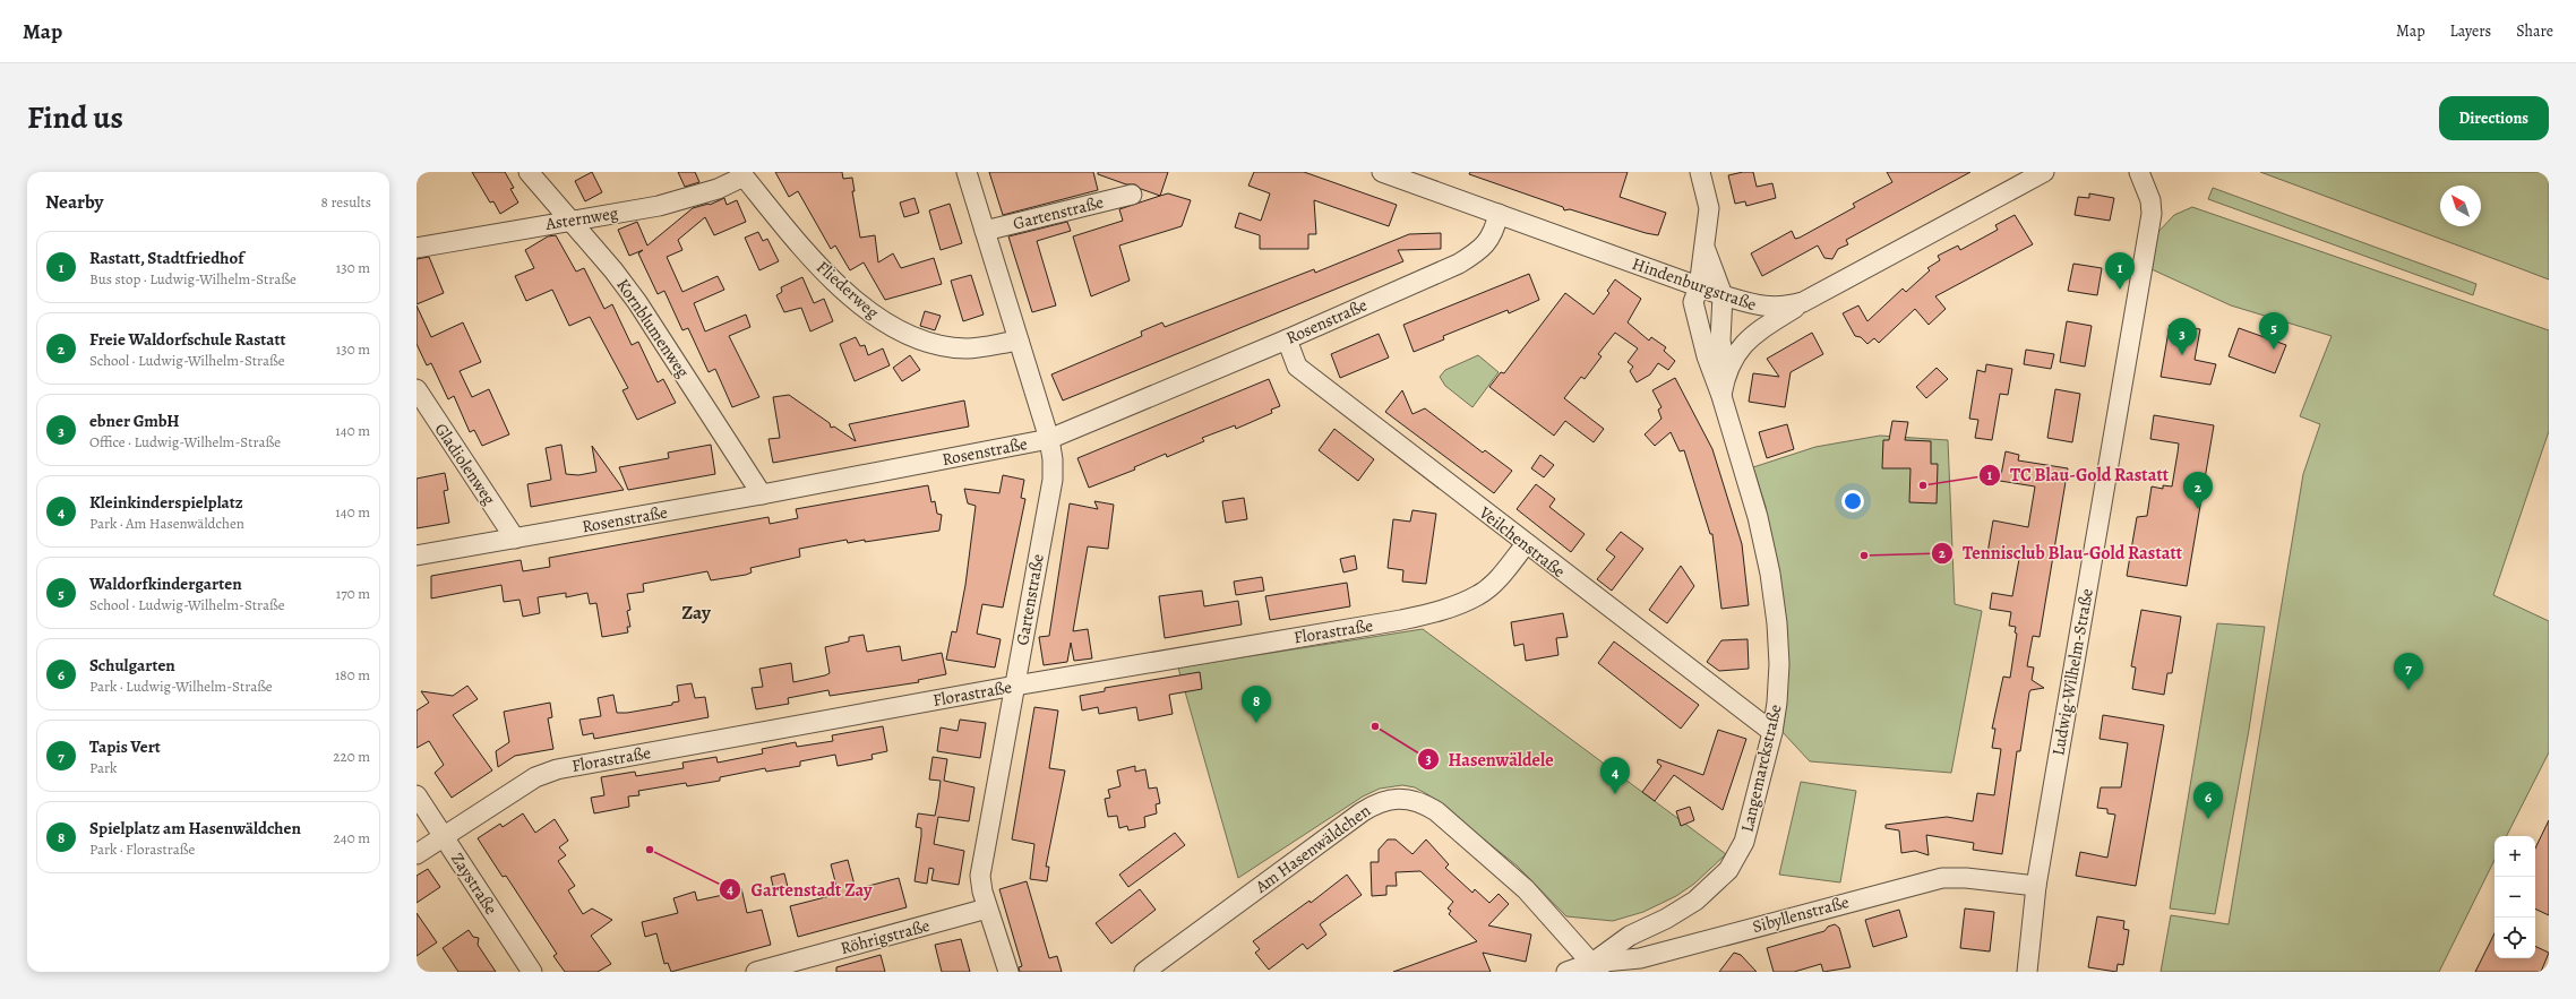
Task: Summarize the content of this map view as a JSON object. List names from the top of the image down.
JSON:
{
  "streets": {
    "street": [
      "Gartenstraße",
      "Asternweg",
      "Hindenburgstraße",
      "Fliederweg",
      "Rosenstraße",
      "Kornblumenweg",
      "Gladiolenweg",
      "Veilchenstraße",
      "Florastraße",
      "Ludwig-Wilhelm-Straße",
      "Langemarckstraße",
      "Am Hasenwäldchen",
      "Zaystraße",
      "Sibyllenstraße",
      "Röhrigstraße"
    ]
  },
  "crossings": [
    ["Gartenstraße", "Fliederweg"],
    ["Gartenstraße", "Rosenstraße"],
    ["Gartenstraße", "Florastraße"],
    ["Gartenstraße", "Röhrigstraße"],
    ["Asternweg", "Fliederweg"],
    ["Asternweg", "Kornblumenweg"],
    ["Hindenburgstraße", "Rosenstraße"],
    ["Hindenburgstraße", "Langemarckstraße"],
    ["Rosenstraße", "Kornblumenweg"],
    ["Rosenstraße", "Gladiolenweg"],
    ["Rosenstraße", "Veilchenstraße"],
    ["Veilchenstraße", "Florastraße"],
    ["Veilchenstraße", "Langemarckstraße"],
    ["Florastraße", "Zaystraße"],
    ["Ludwig-Wilhelm-Straße", "Sibyllenstraße"],
    ["Langemarckstraße", "Am Hasenwäldchen"],
    ["Langemarckstraße", "Sibyllenstraße"],
    ["Am Hasenwäldchen", "Sibyllenstraße"]
  ],
  "districts": ["Zay"],
  "places": [
    "TC Blau-Gold Rastatt",
    "Tennisclub Blau-Gold Rastatt",
    "Hasenwäldele",
    "Gartenstadt Zay"
  ],
  "north": "top left",
  "page": {
    "header": "Map",
    "nav": ["Map", "Layers", "Share"],
    "title": "Find us",
    "buttons": "Directions",
    "heading": ["Nearby", "8 results"],
    "list": [
      {
        "mark": "1",
        "name": "Rastatt, Stadtfriedhof",
        "note": "Bus stop · Ludwig-Wilhelm-Straße",
        "value": "130 m"
      },
      {
        "mark": "2",
        "name": "Freie Waldorfschule Rastatt",
        "note": "School · Ludwig-Wilhelm-Straße",
        "value": "130 m"
      },
      {
        "mark": "3",
        "name": "ebner GmbH",
        "note": "Office · Ludwig-Wilhelm-Straße",
        "value": "140 m"
      },
      {
        "mark": "4",
        "name": "Kleinkinderspielplatz",
        "note": "Park · Am Hasenwäldchen",
        "value": "140 m"
      },
      {
        "mark": "5",
        "name": "Waldorfkindergarten",
        "note": "School · Ludwig-Wilhelm-Straße",
        "value": "170 m"
      },
      {
        "mark": "6",
        "name": "Schulgarten",
        "note": "Park · Ludwig-Wilhelm-Straße",
        "value": "180 m"
      },
      {
        "mark": "7",
        "name": "Tapis Vert",
        "note": "Park",
        "value": "220 m"
      },
      {
        "mark": "8",
        "name": "Spielplatz am Hasenwäldchen",
        "note": "Park · Florastraße",
        "value": "240 m"
      }
    ],
    "pins": [
      "1",
      "5",
      "3",
      "2",
      "7",
      "8",
      "4",
      "6"
    ],
    "map_buttons": ["+", "−"]
  }
}
